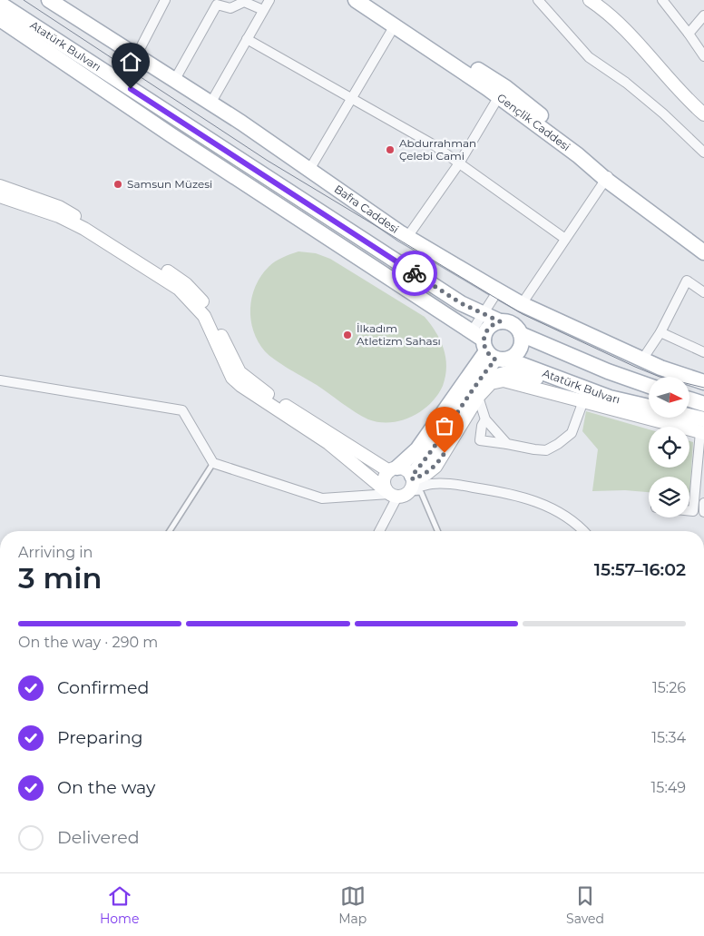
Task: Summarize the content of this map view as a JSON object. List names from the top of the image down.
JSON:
{
  "streets": {
    "main road": ["Atatürk Bulvarı", "Gençlik Caddesi", "Bafra Caddesi"]
  },
  "places": ["Abdurrahman Çelebi Cami", "Samsun Müzesi", "İlkadım Atletizm Sahası"],
  "north": "right",
  "page": {
    "heading": ["3 min", "Arriving in", "15:57–16:02"],
    "bar": "On the way · 290 m",
    "list": [
      ["Confirmed", "15:26"],
      ["Preparing", "15:34"],
      ["On the way", "15:49"],
      "Delivered"
    ],
    "tabs": ["Home", "Map", "Saved"]
  }
}
